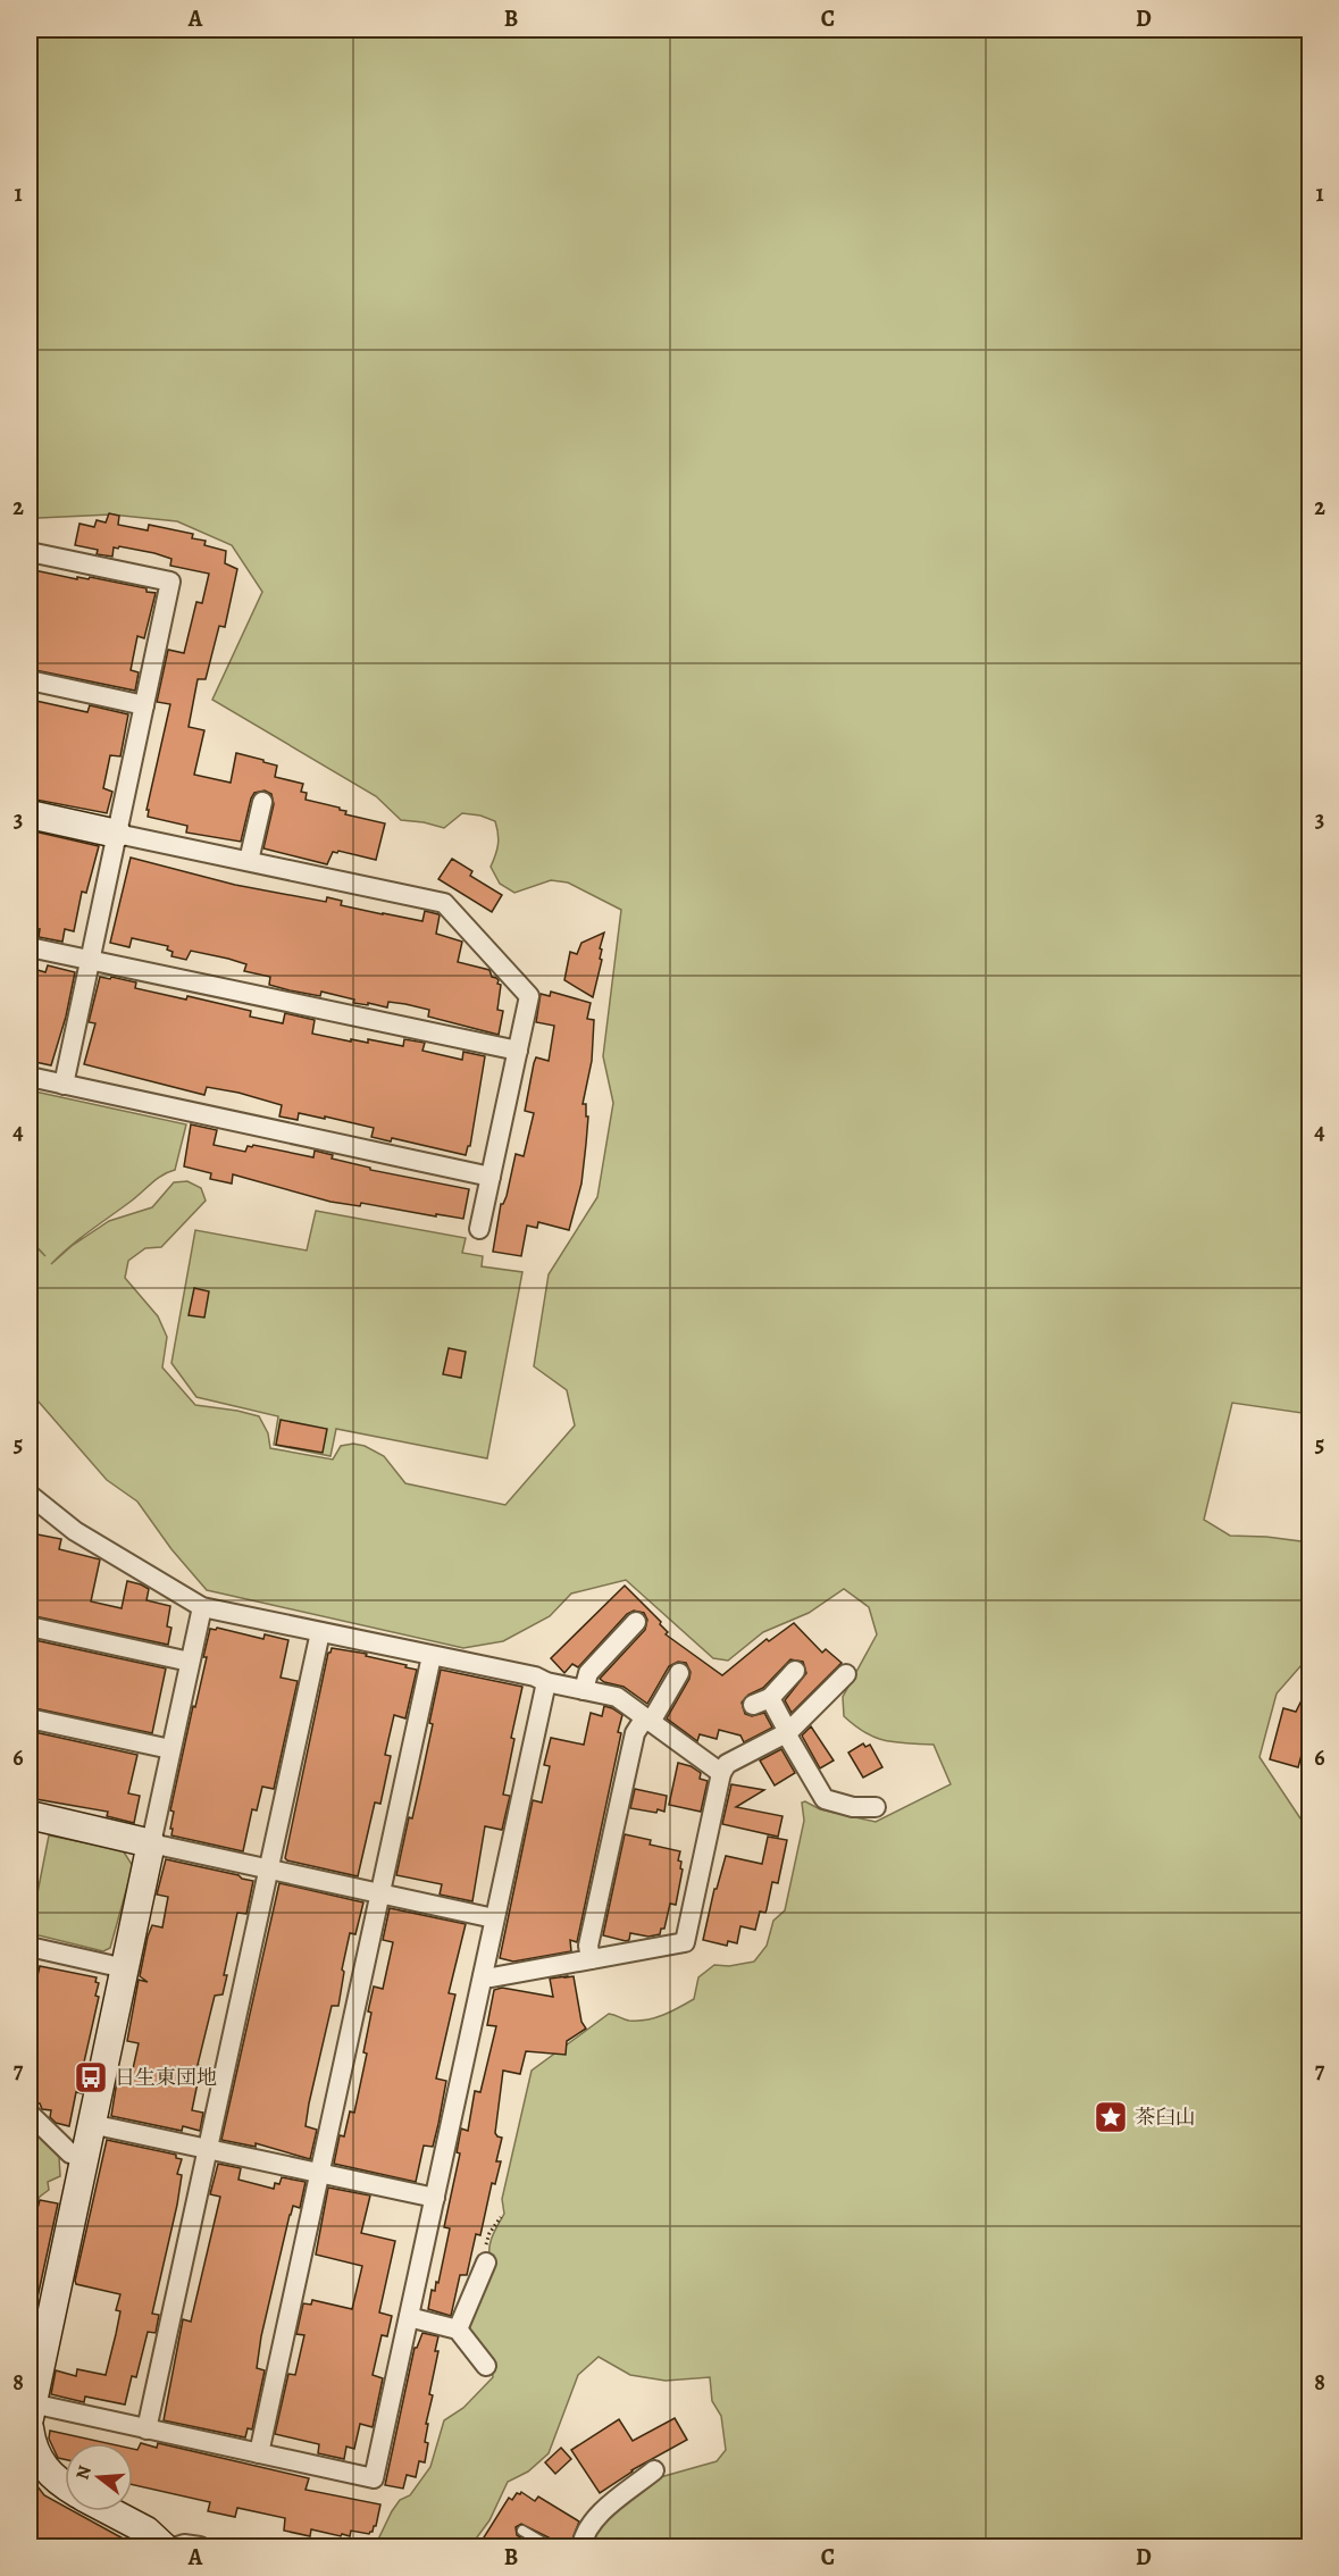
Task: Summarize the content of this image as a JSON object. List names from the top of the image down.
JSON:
{
  "places": {
    "bus stop": ["日生東団地"],
    "place": ["茶臼山"]
  },
  "north": "left",
  "grid": {
    "columns": [
      "A",
      "B",
      "C",
      "D"
    ],
    "rows": [
      "1",
      "2",
      "3",
      "4",
      "5",
      "6",
      "7",
      "8"
    ]
  }
}
